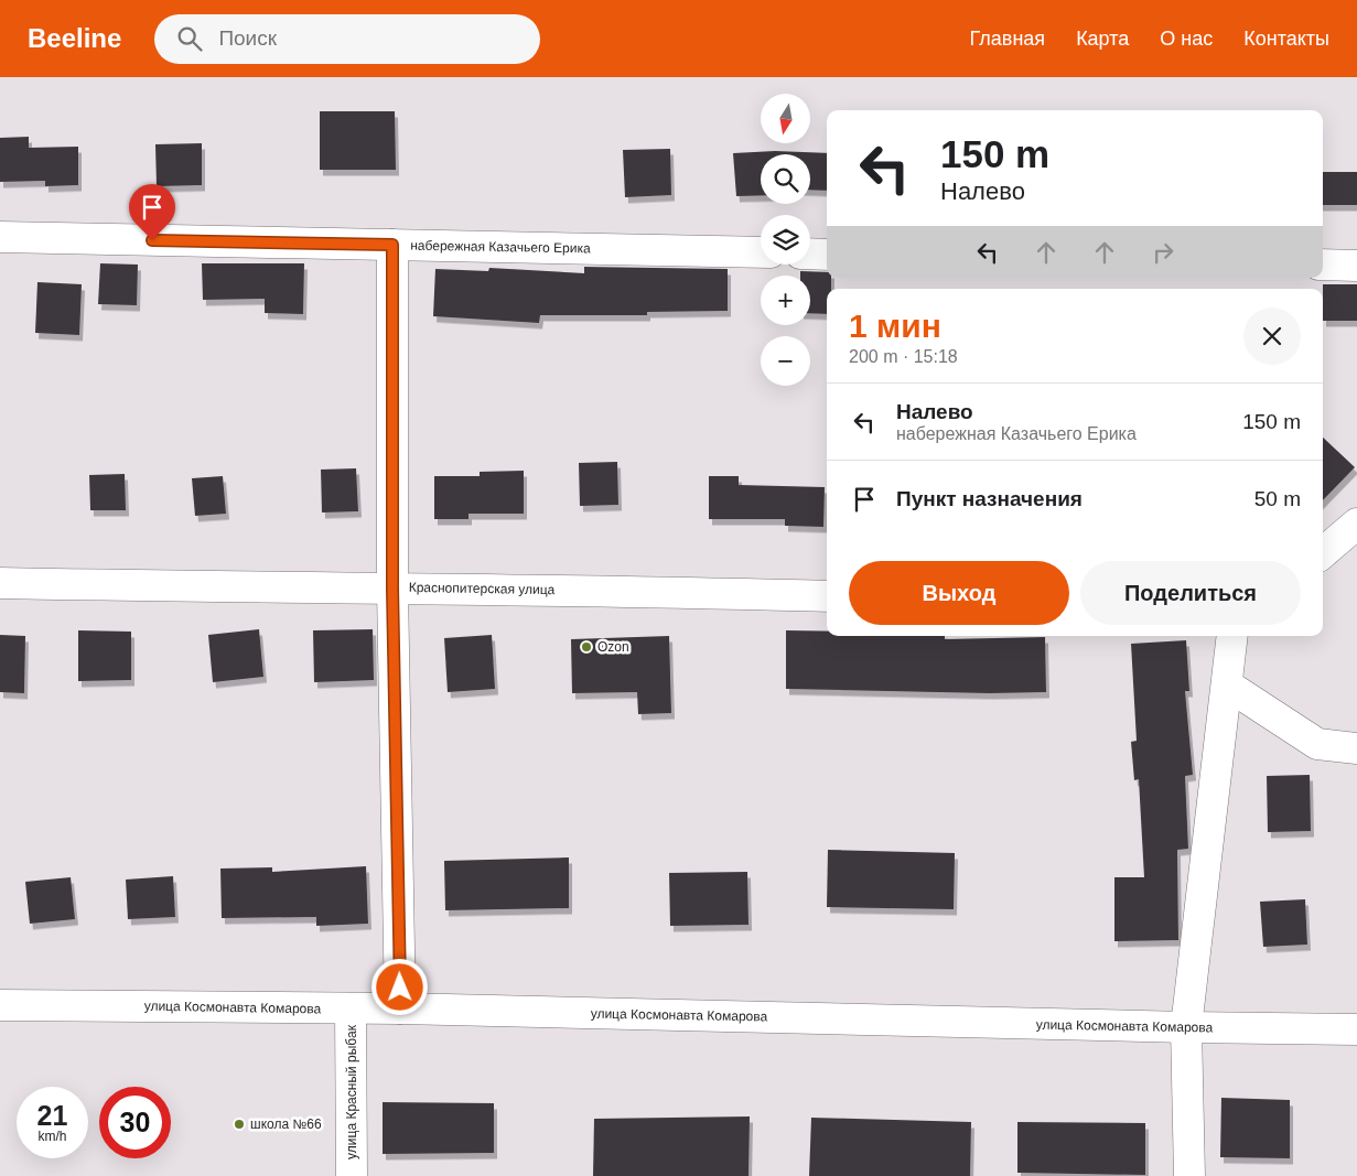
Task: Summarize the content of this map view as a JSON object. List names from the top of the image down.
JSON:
{
  "streets": {
    "street": [
      "набережная Казачьего Ерика",
      "Краснопитерская улица",
      "улица Космонавта Комарова",
      "улица Красный рыбак"
    ]
  },
  "crossings": [
    ["улица Космонавта Комарова", "улица Красный рыбак"]
  ],
  "places": ["Ozon", "школа №66"],
  "north": "bottom",
  "page": {
    "header": "Beeline",
    "search": "Поиск",
    "nav": [
      "Главная",
      "Карта",
      "О нас",
      "Контакты"
    ],
    "map_buttons": ["+", "−"],
    "turn": ["150 m", "Налево"],
    "heading": ["1 мин", "200 m · 15:18"],
    "list": [
      {
        "name": "Налево",
        "note": "набережная Казачьего Ерика",
        "value": "150 m"
      },
      {
        "name": "Пункт назначения",
        "value": "50 m"
      }
    ],
    "buttons": ["Выход", "Поделиться"],
    "speed": "21 km/h",
    "limit": "30"
  }
}
